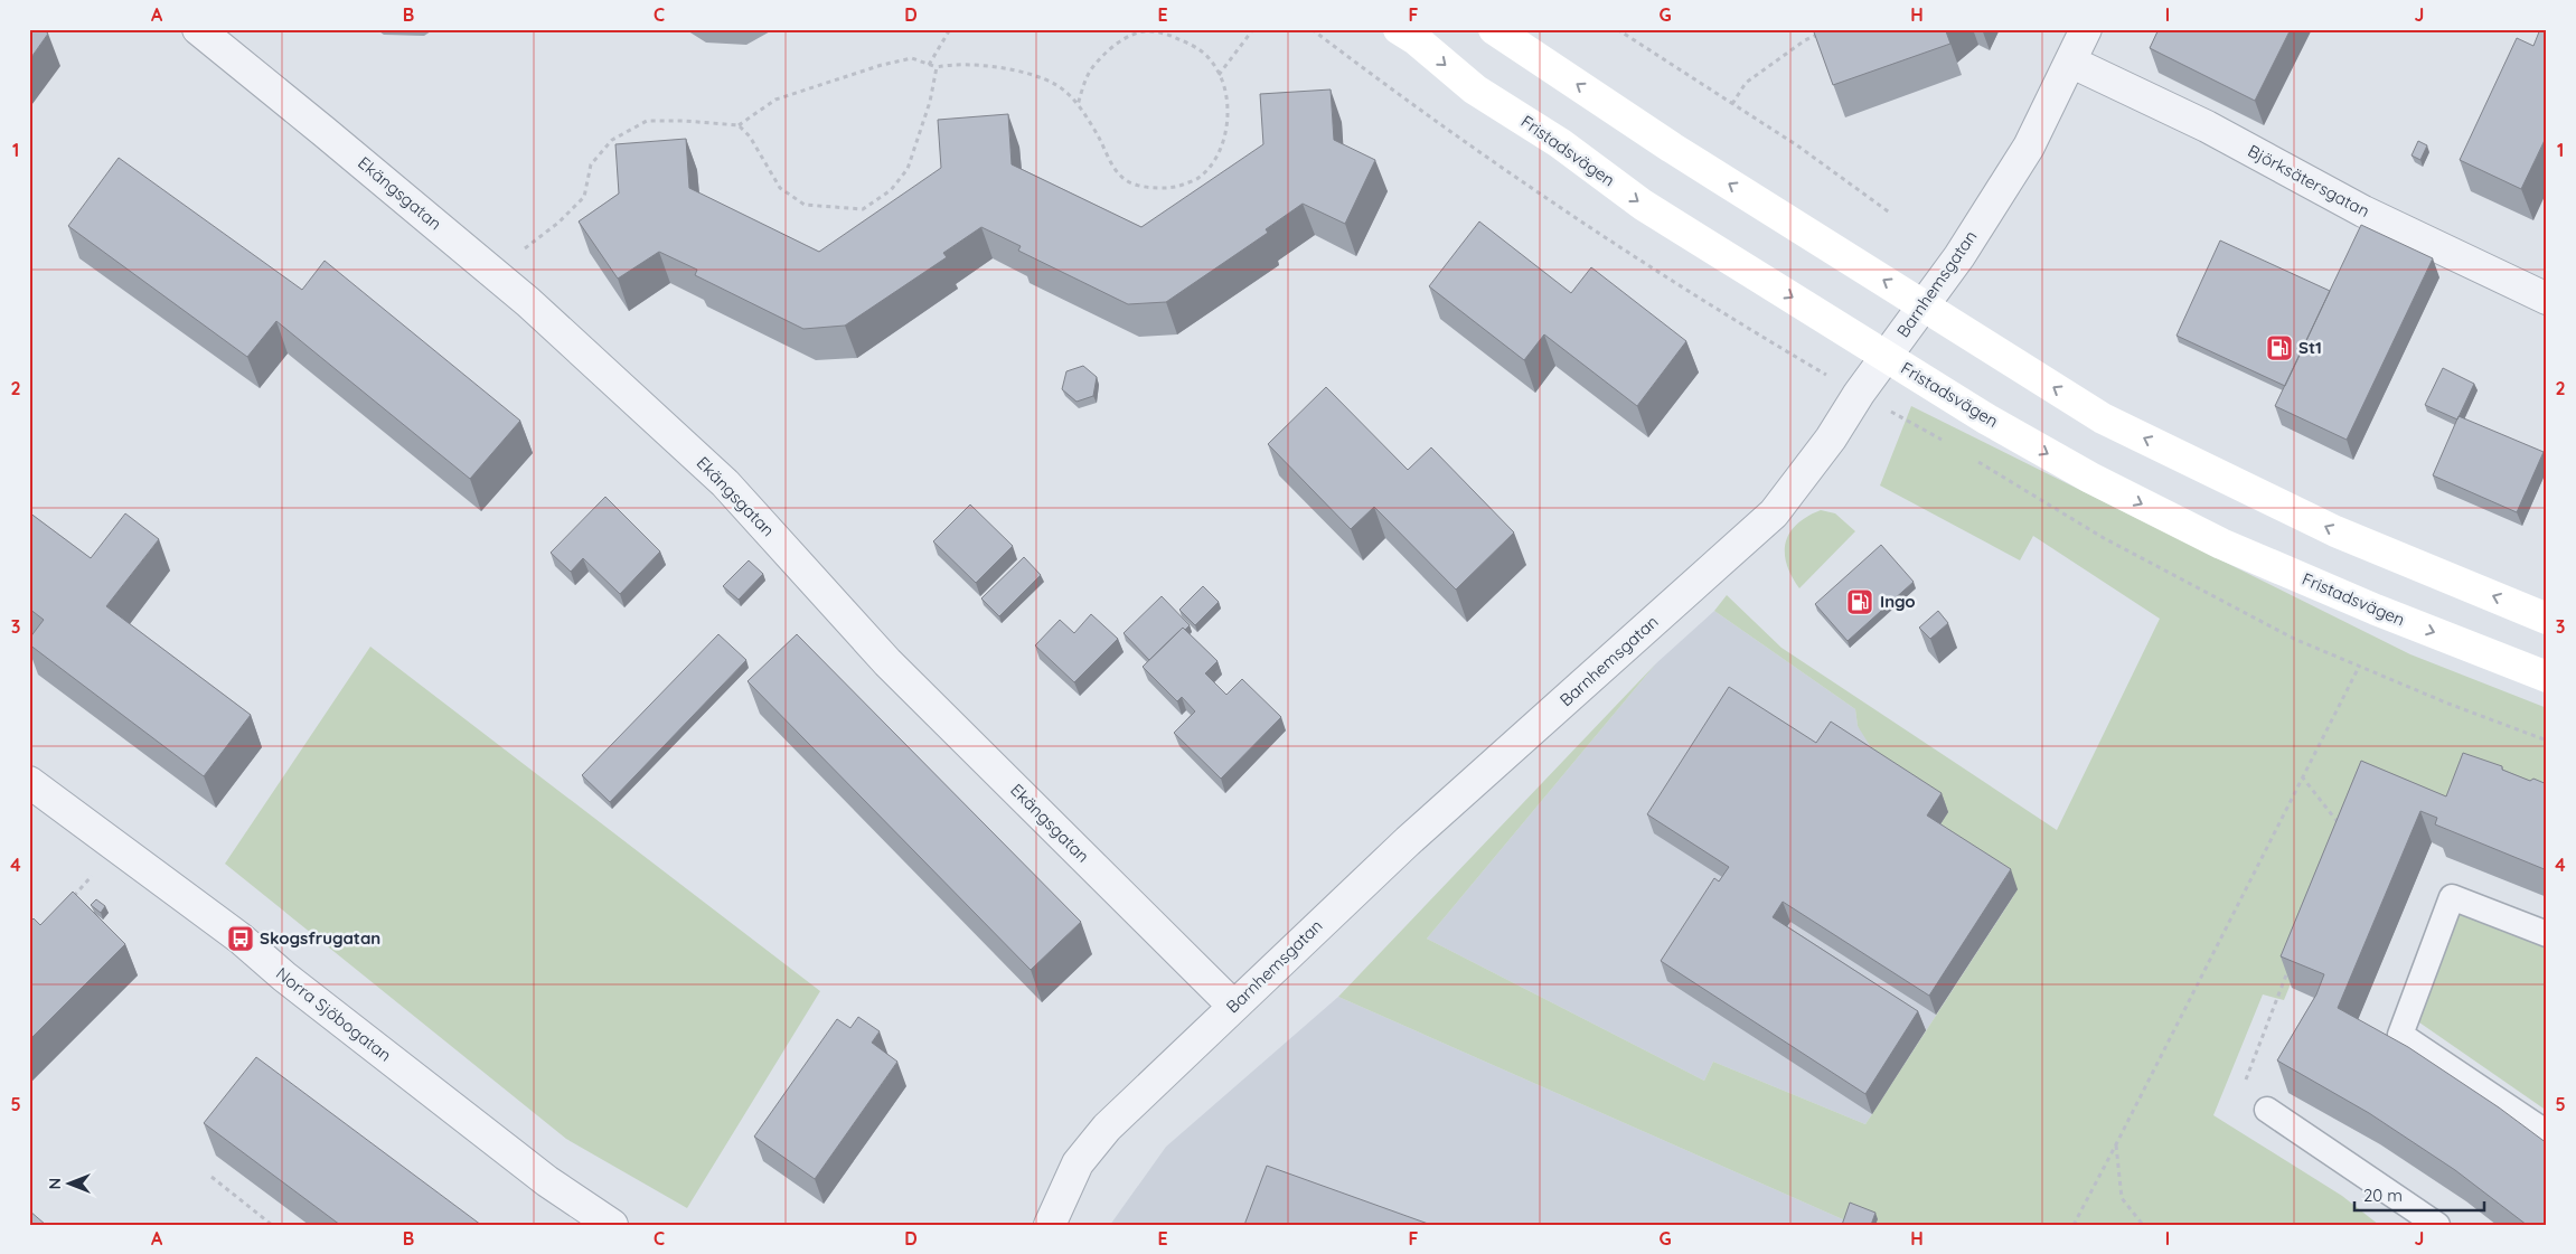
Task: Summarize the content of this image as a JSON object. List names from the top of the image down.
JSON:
{
  "streets": {
    "street": [
      "Fristadsvägen",
      "Björksätersgatan",
      "Ekängsgatan",
      "Barnhemsgatan",
      "Norra Sjöbogatan"
    ]
  },
  "crossings": [
    ["Fristadsvägen", "Barnhemsgatan"],
    ["Björksätersgatan", "Barnhemsgatan"],
    ["Ekängsgatan", "Barnhemsgatan"]
  ],
  "places": {
    "fuel station": ["St1", "Ingo"],
    "bus stop": ["Skogsfrugatan"]
  },
  "scale_bar": "20 m",
  "north": "left",
  "grid": {
    "columns": [
      "A",
      "B",
      "C",
      "D",
      "E",
      "F",
      "G",
      "H",
      "I",
      "J"
    ],
    "rows": [
      "1",
      "2",
      "3",
      "4",
      "5"
    ]
  }
}
